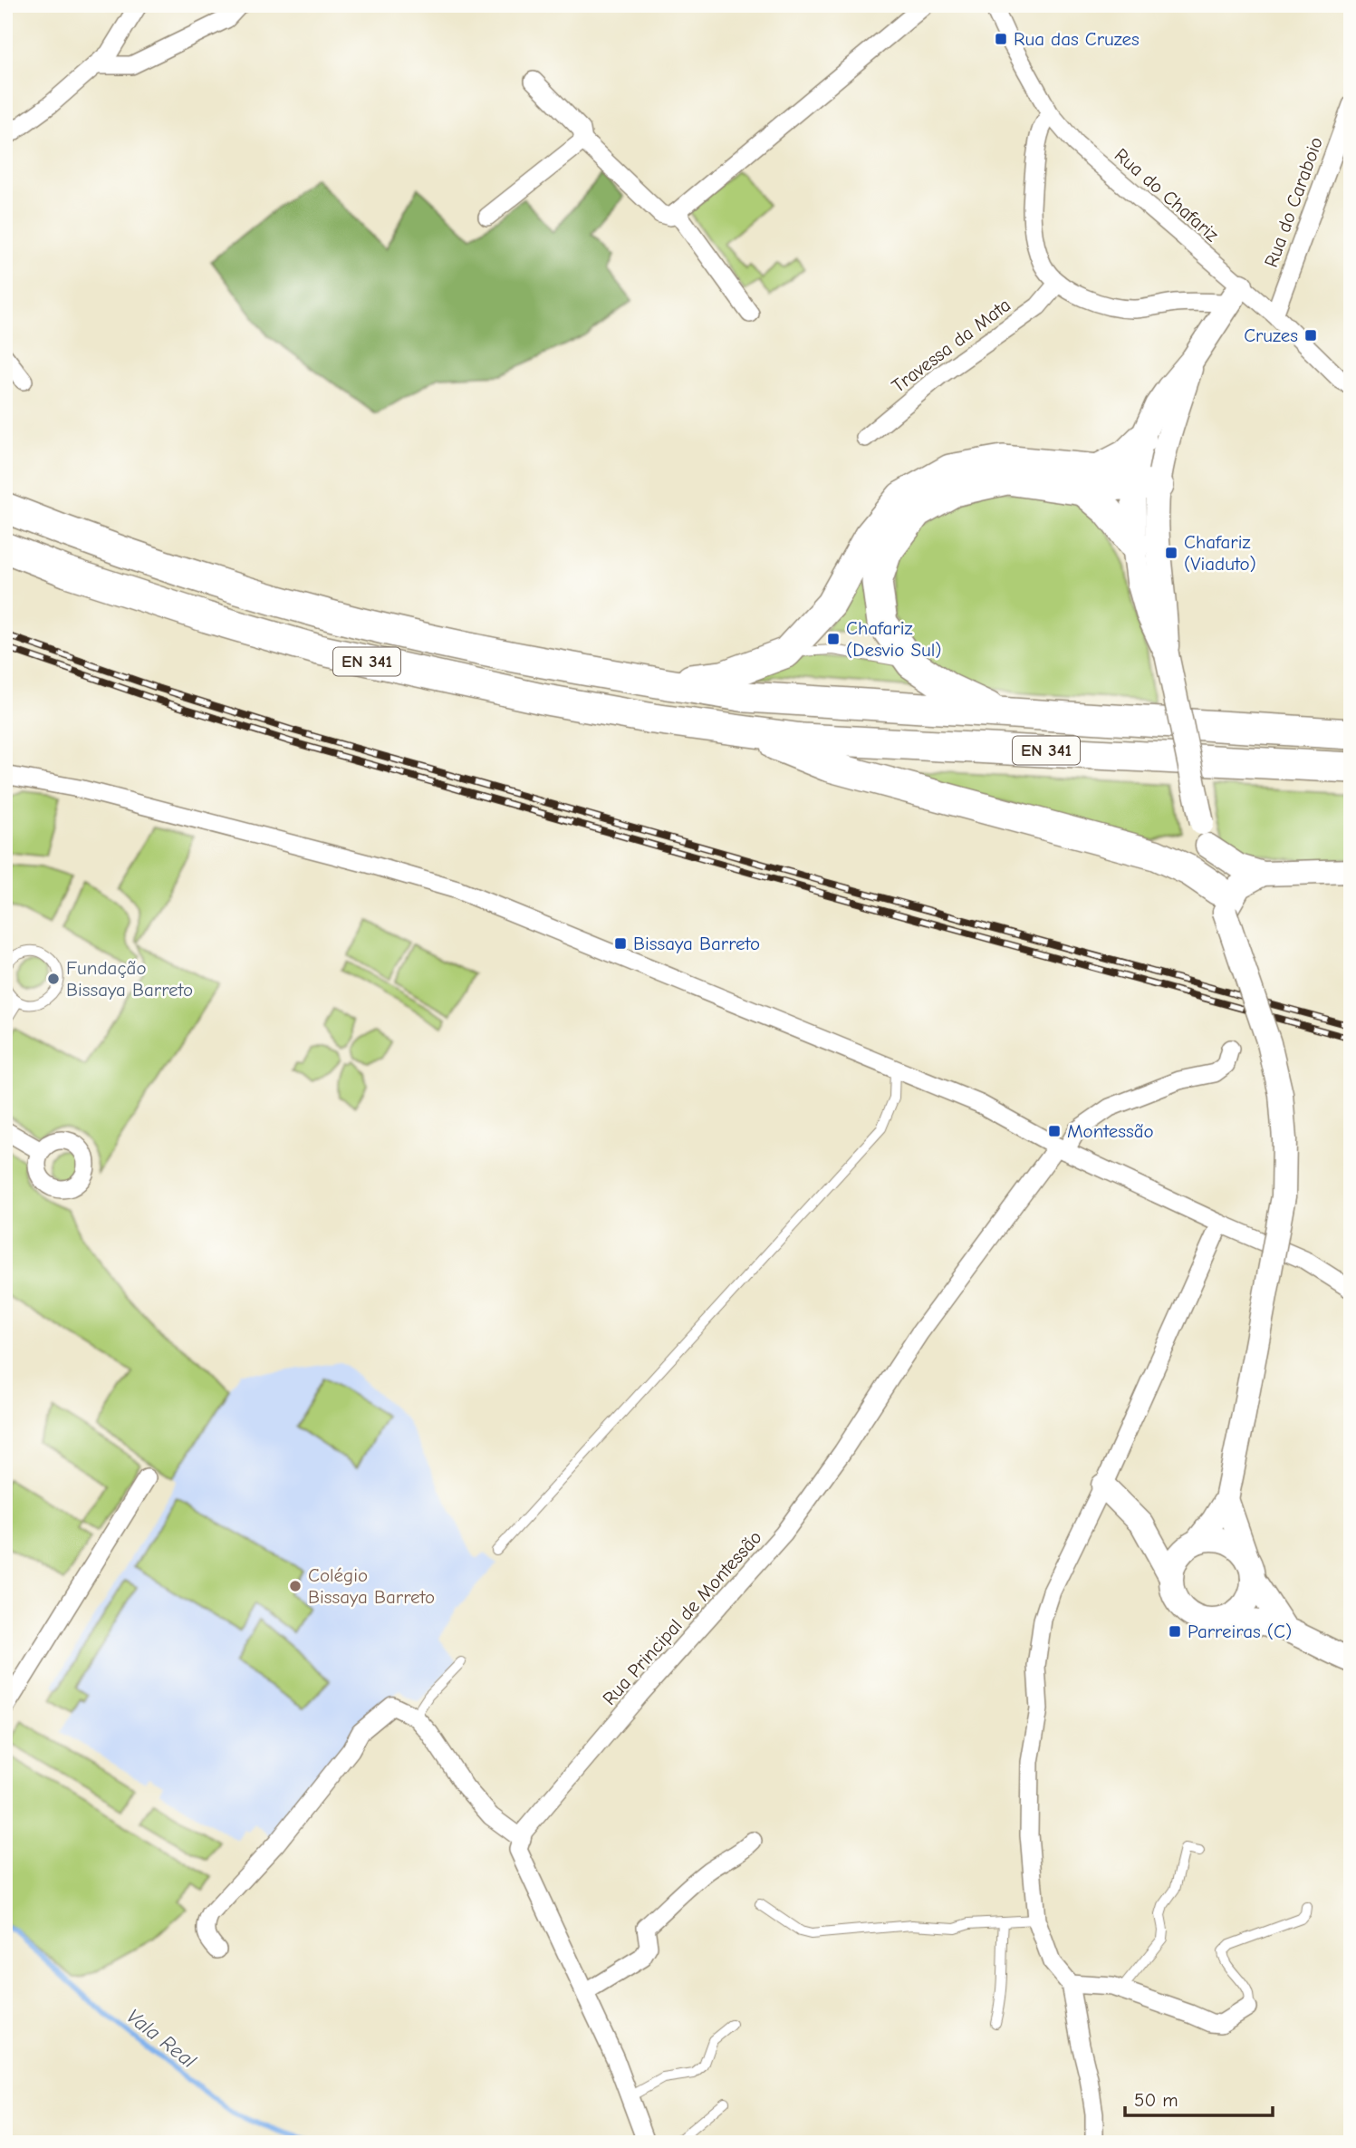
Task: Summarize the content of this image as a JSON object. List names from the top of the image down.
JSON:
{
  "streets": {
    "highway": ["EN 341"],
    "street": [
      "Rua do Chafariz",
      "Rua do Caraboio",
      "Travessa da Mata",
      "Rua Principal de Montessão"
    ]
  },
  "crossings": [
    ["Rua do Chafariz", "Rua do Caraboio"]
  ],
  "water": ["Vala Real"],
  "places": {
    "transit": [
      "Rua das Cruzes",
      "Cruzes",
      "Chafariz (Viaduto)",
      "Chafariz (Desvio Sul)",
      "Bissaya Barreto",
      "Montessão",
      "Parreiras (C)"
    ],
    "other": ["Fundação Bissaya Barreto", "Colégio Bissaya Barreto"]
  },
  "scale_bar": "50 m"
}
